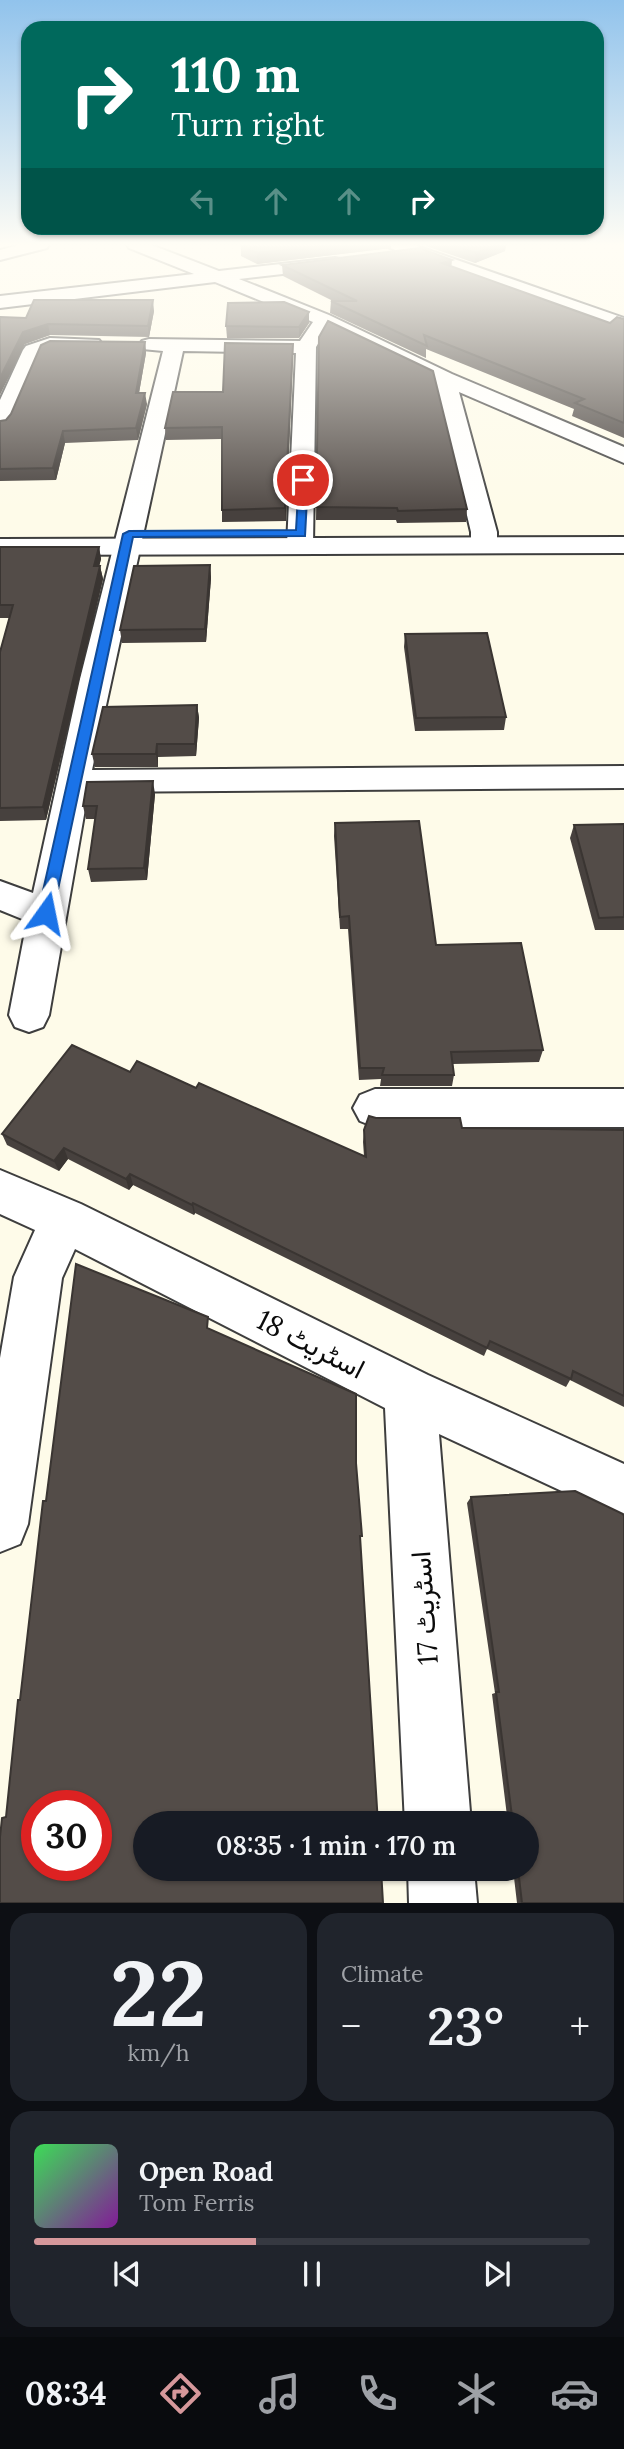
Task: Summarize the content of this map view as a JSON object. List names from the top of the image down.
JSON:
{
  "streets": {
    "street": ["اسٹریٹ 18", "اسٹریٹ 17"]
  },
  "crossings": [
    ["اسٹریٹ 18", "اسٹریٹ 17"]
  ],
  "page": {
    "turn": ["110 m", "Turn right"],
    "limit": "30",
    "trip": "08:35 · 1 min · 170 m",
    "tile": [
      ["22", "km/h"],
      "Climate"
    ],
    "heat": ["−", "23°", "+"],
    "song": ["Open Road", "Tom Ferris"],
    "tabs": "08:34"
  }
}
